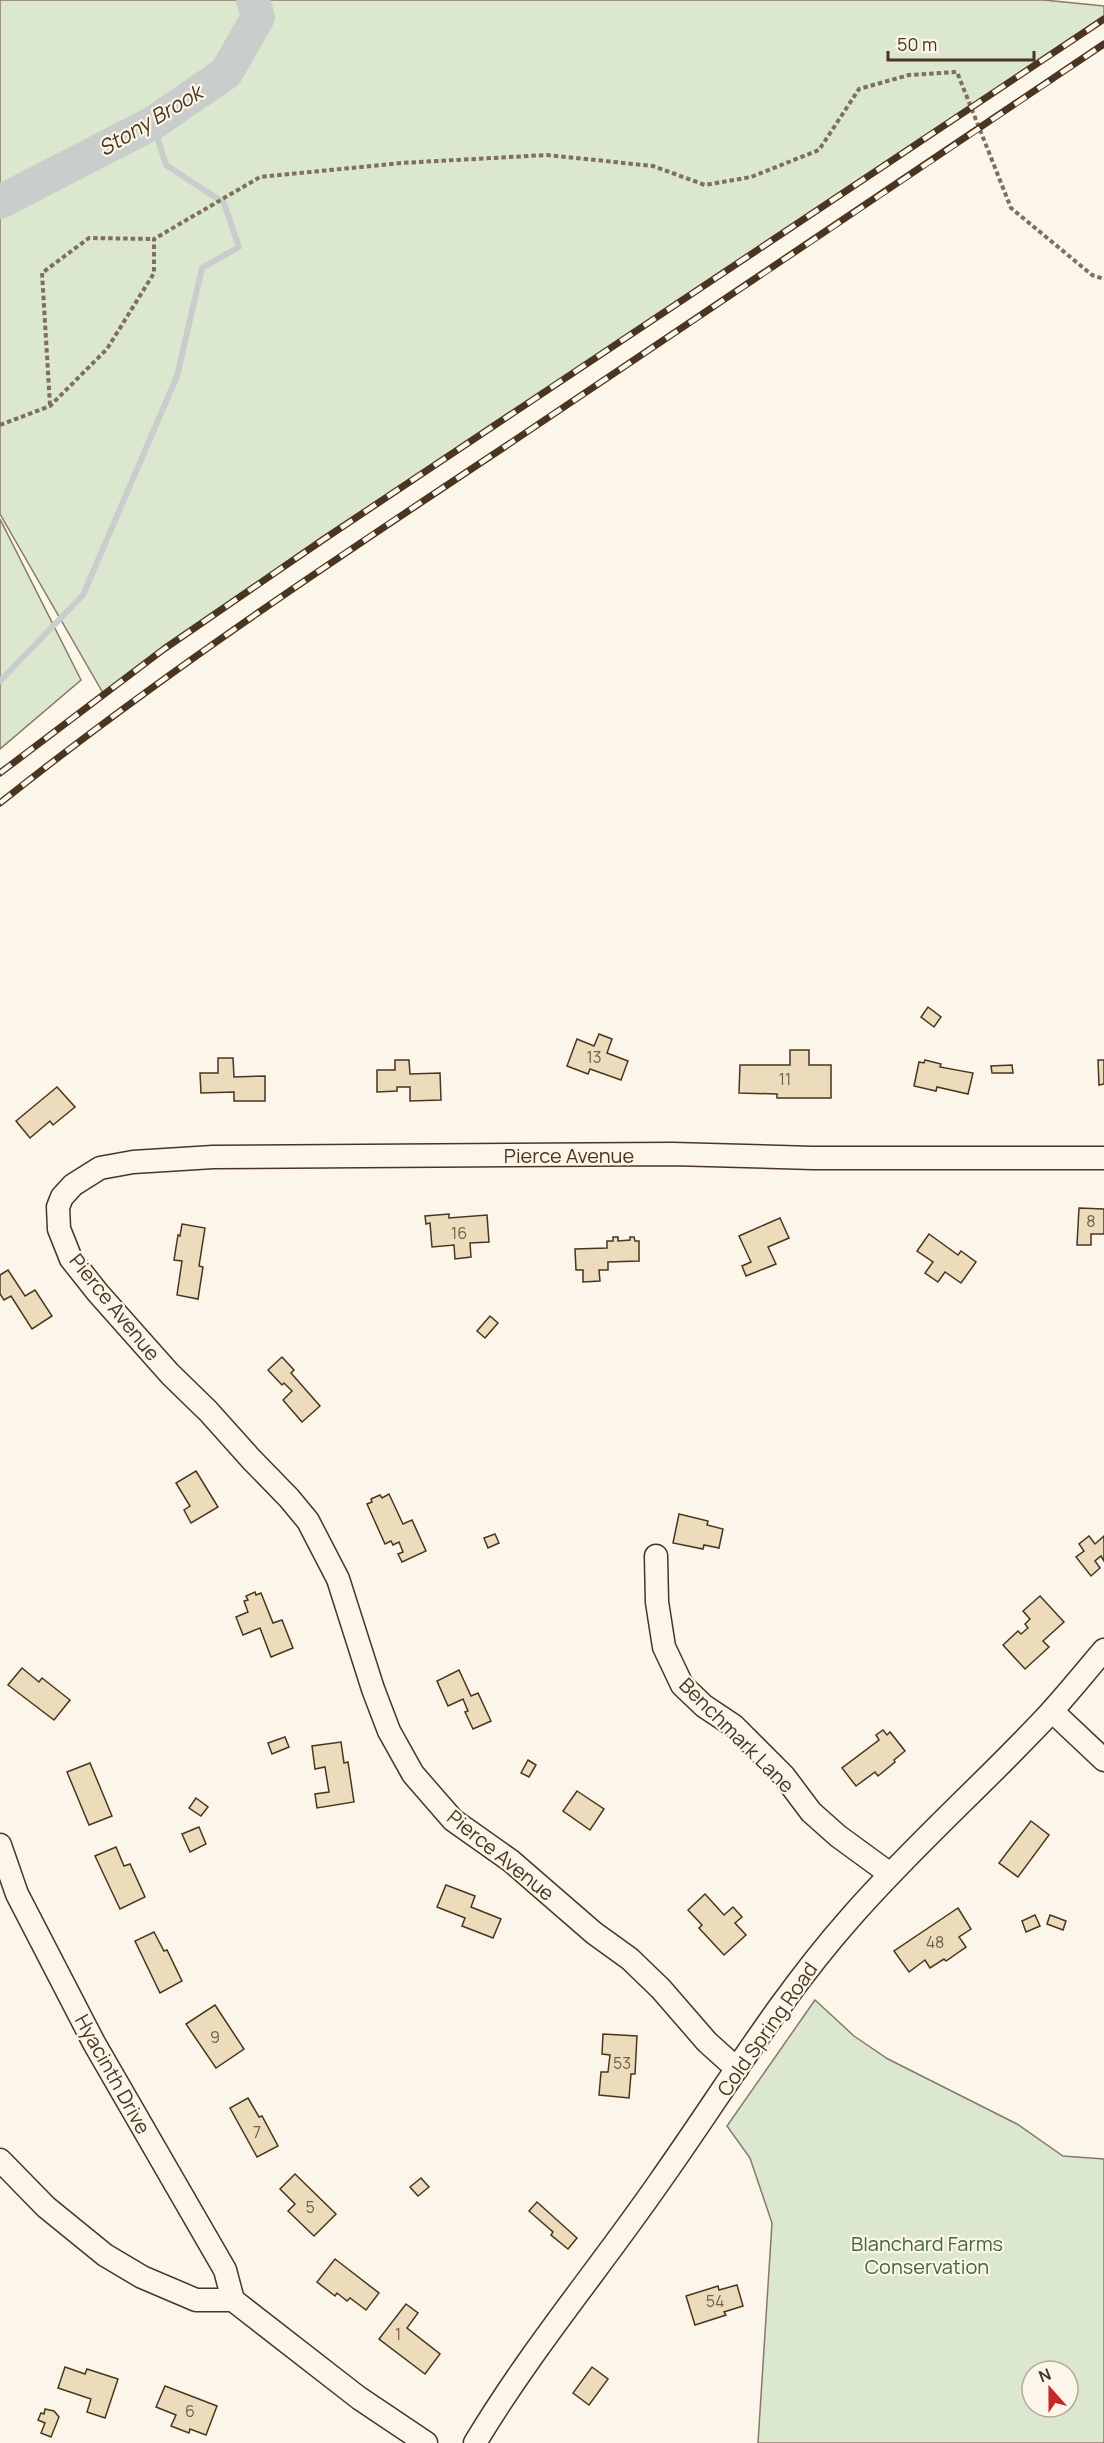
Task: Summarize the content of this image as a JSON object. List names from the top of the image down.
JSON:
{
  "streets": {
    "street": [
      "Pierce Avenue",
      "Benchmark Lane",
      "Cold Spring Road",
      "Hyacinth Drive"
    ]
  },
  "crossings": [
    ["Pierce Avenue", "Cold Spring Road"],
    ["Benchmark Lane", "Cold Spring Road"]
  ],
  "water": ["Stony Brook"],
  "parks": ["Blanchard Farms Conservation"],
  "house_numbers": [
    "13",
    "11",
    "8",
    "16",
    "48",
    "9",
    "53",
    "7",
    "5",
    "54",
    "1",
    "6"
  ],
  "scale_bar": "50 m",
  "north": "top"
}
